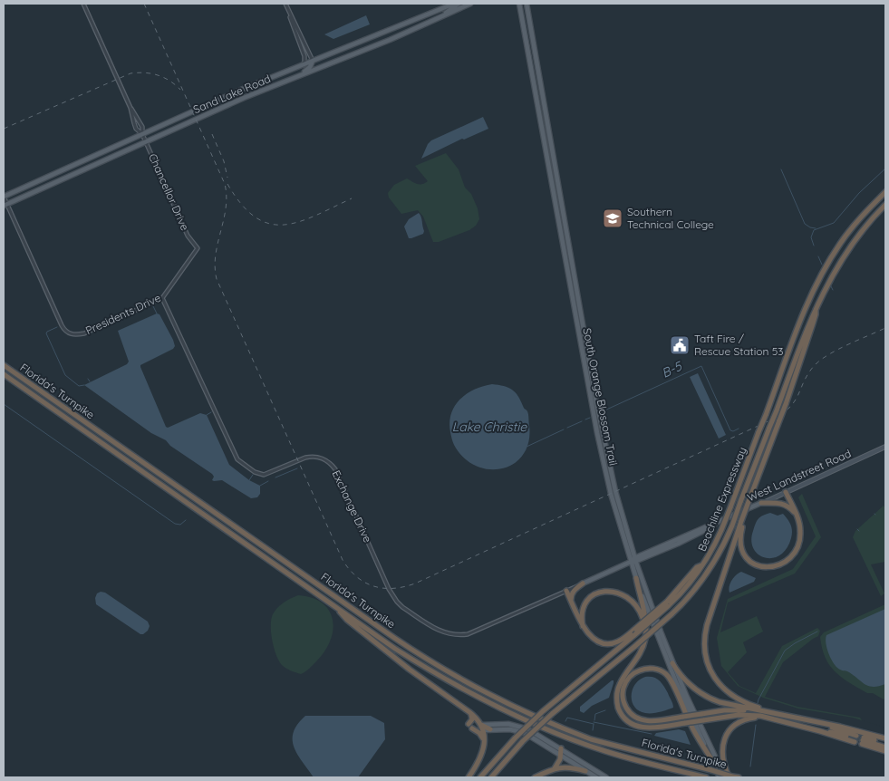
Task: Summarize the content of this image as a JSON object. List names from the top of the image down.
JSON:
{
  "streets": {
    "highway": ["Florida's Turnpike", "Beachline Expressway"],
    "main road": ["Sand Lake Road", "South Orange Blossom Trail", "West Landstreet Road"],
    "street": ["Chancellor Drive", "Presidents Drive", "Exchange Drive"]
  },
  "crossings": [
    ["Sand Lake Road", "Chancellor Drive"],
    ["Sand Lake Road", "Presidents Drive"],
    ["Chancellor Drive", "Presidents Drive"],
    ["Presidents Drive", "Exchange Drive"],
    ["South Orange Blossom Trail", "West Landstreet Road"]
  ],
  "water": ["B-5", "Lake Christie"],
  "places": {
    "school or university": ["Southern Technical College"],
    "public building": ["Taft Fire / Rescue Station 53"]
  }
}
